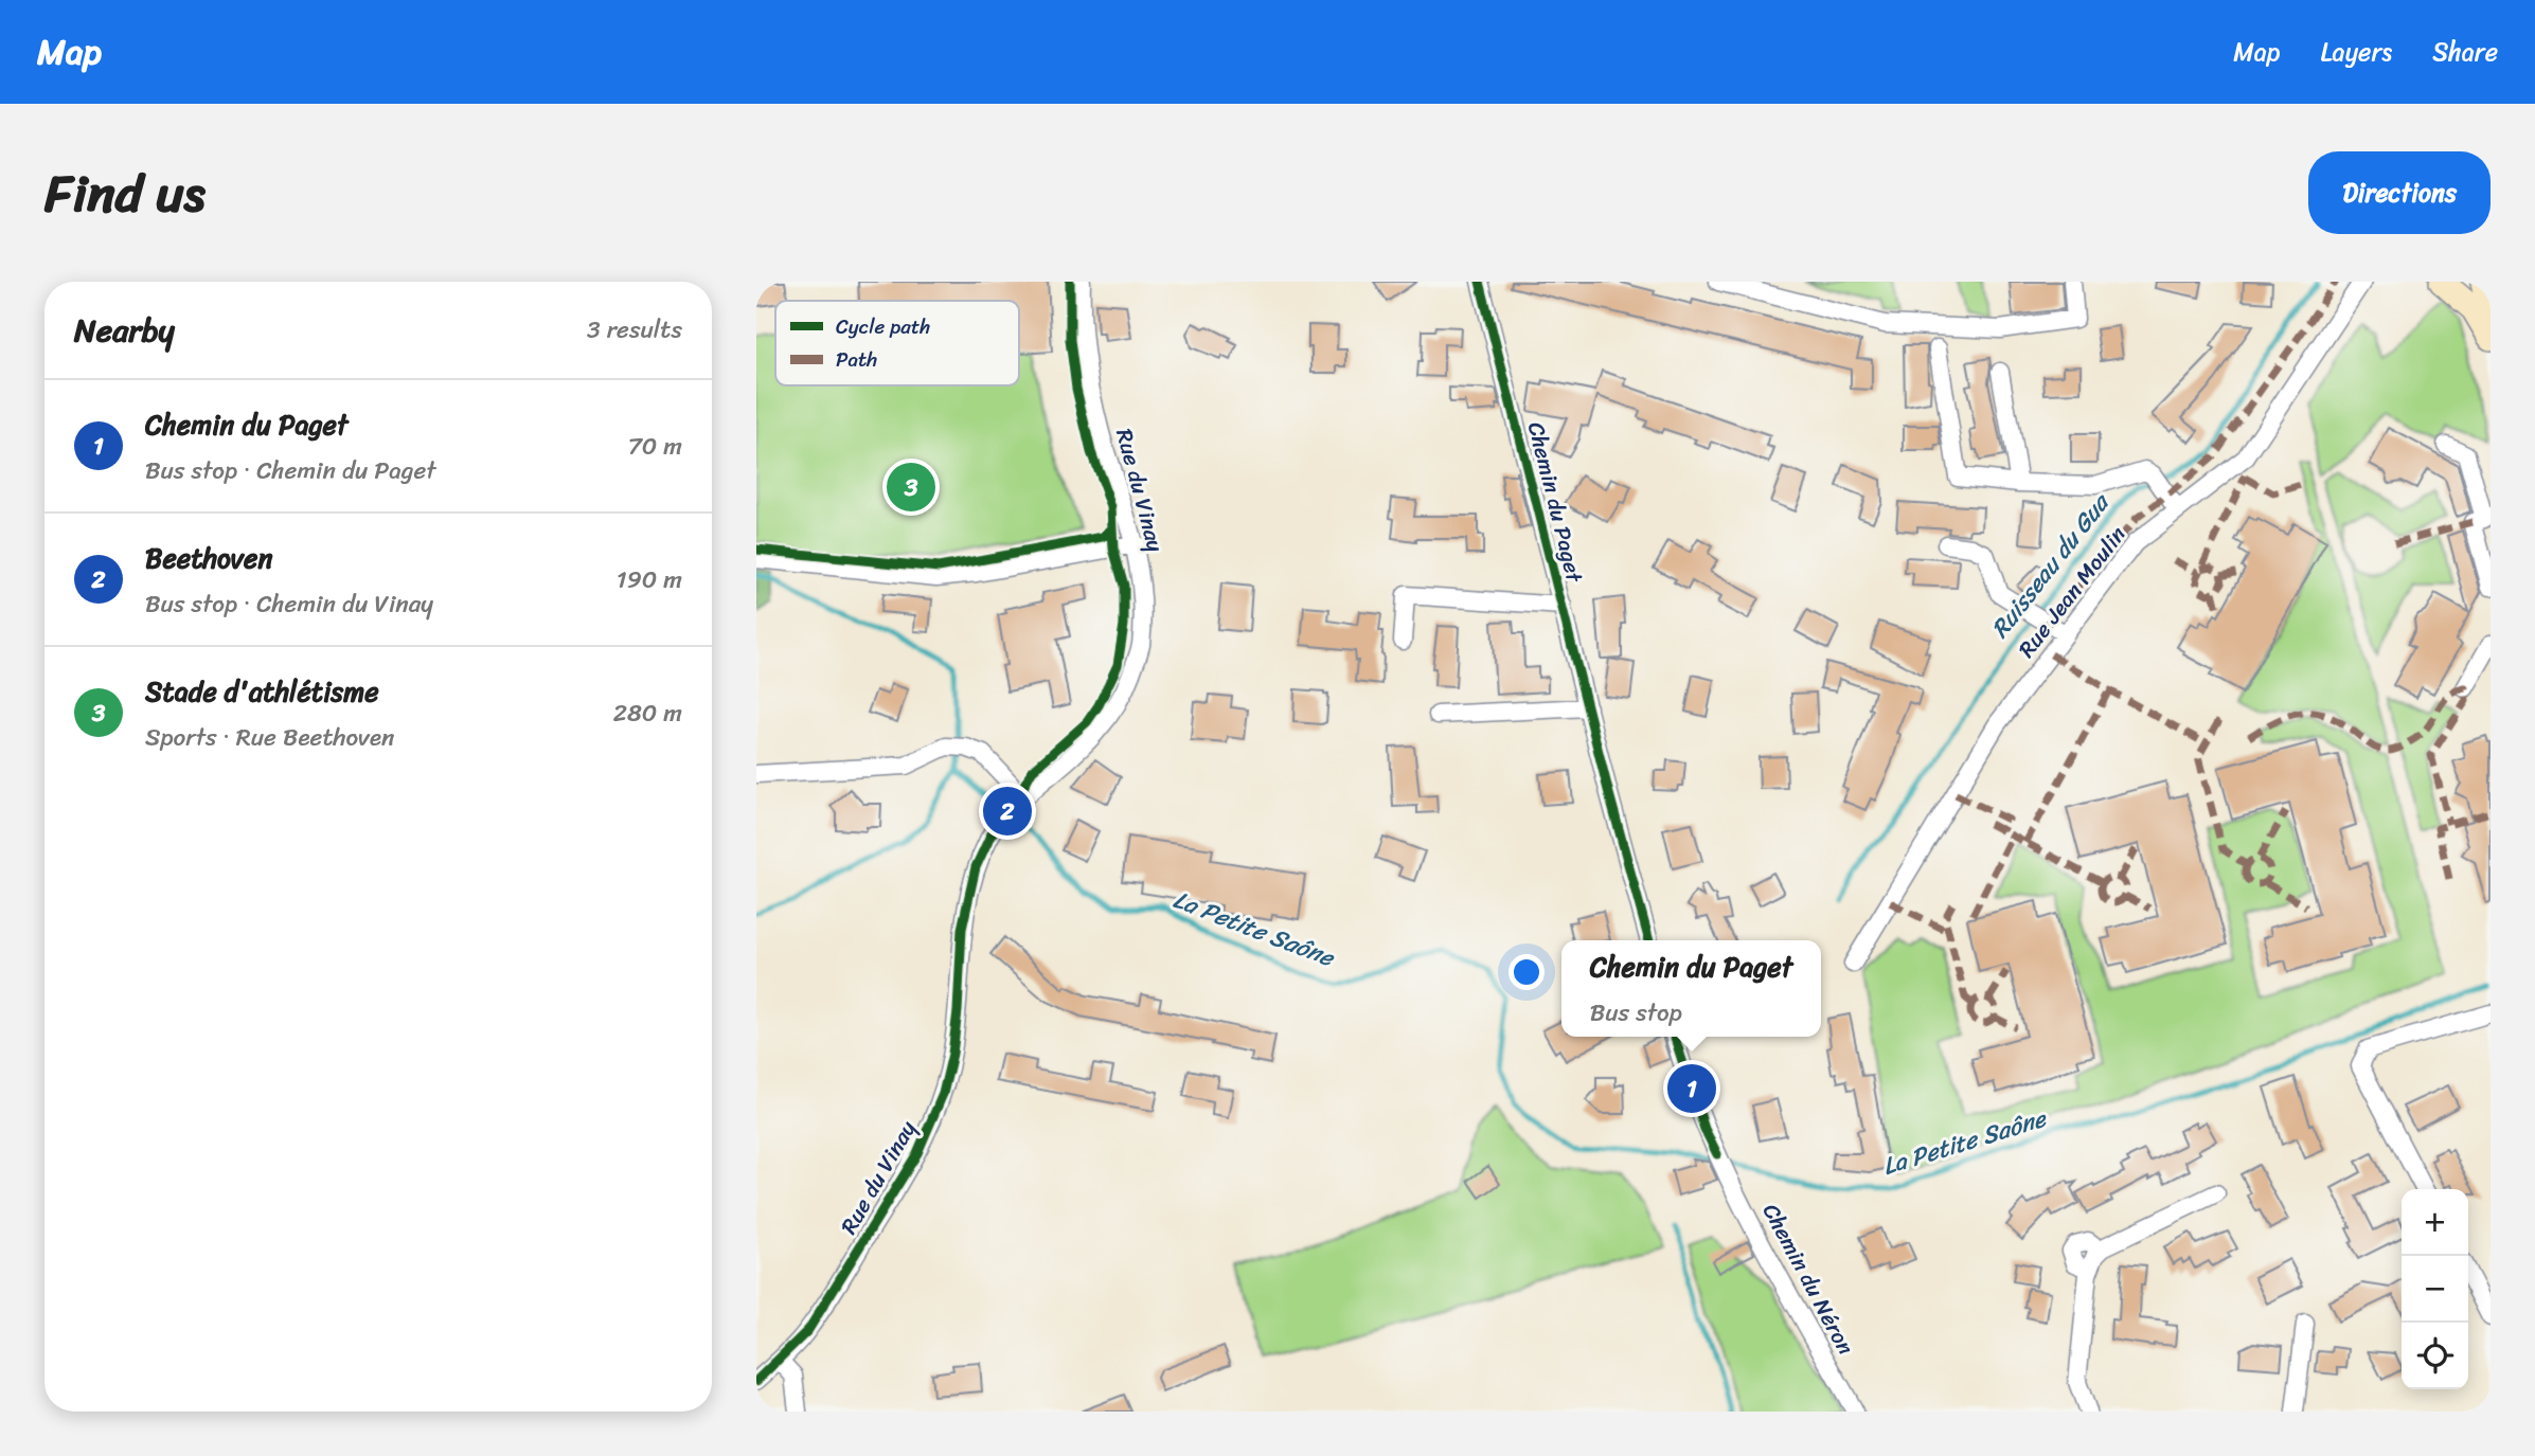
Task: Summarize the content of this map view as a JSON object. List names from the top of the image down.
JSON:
{
  "streets": {
    "street": [
      "Rue du Vinay",
      "Chemin du Paget",
      "Rue Jean Moulin",
      "Chemin du Néron"
    ]
  },
  "water": ["Ruisseau du Gua", "La Petite Saône"],
  "legend": ["Cycle path", "Path"],
  "page": {
    "header": "Map",
    "nav": ["Map", "Layers", "Share"],
    "title": "Find us",
    "buttons": "Directions",
    "heading": ["Nearby", "3 results"],
    "list": [
      {
        "mark": "1",
        "name": "Chemin du Paget",
        "note": "Bus stop · Chemin du Paget",
        "value": "70 m"
      },
      {
        "mark": "2",
        "name": "Beethoven",
        "note": "Bus stop · Chemin du Vinay",
        "value": "190 m"
      },
      {
        "mark": "3",
        "name": "Stade d'athlétisme",
        "note": "Sports · Rue Beethoven",
        "value": "280 m"
      }
    ],
    "pins": ["3", "2", "1"],
    "popup": ["Chemin du Paget", "Bus stop"],
    "map_buttons": ["+", "−"]
  }
}
